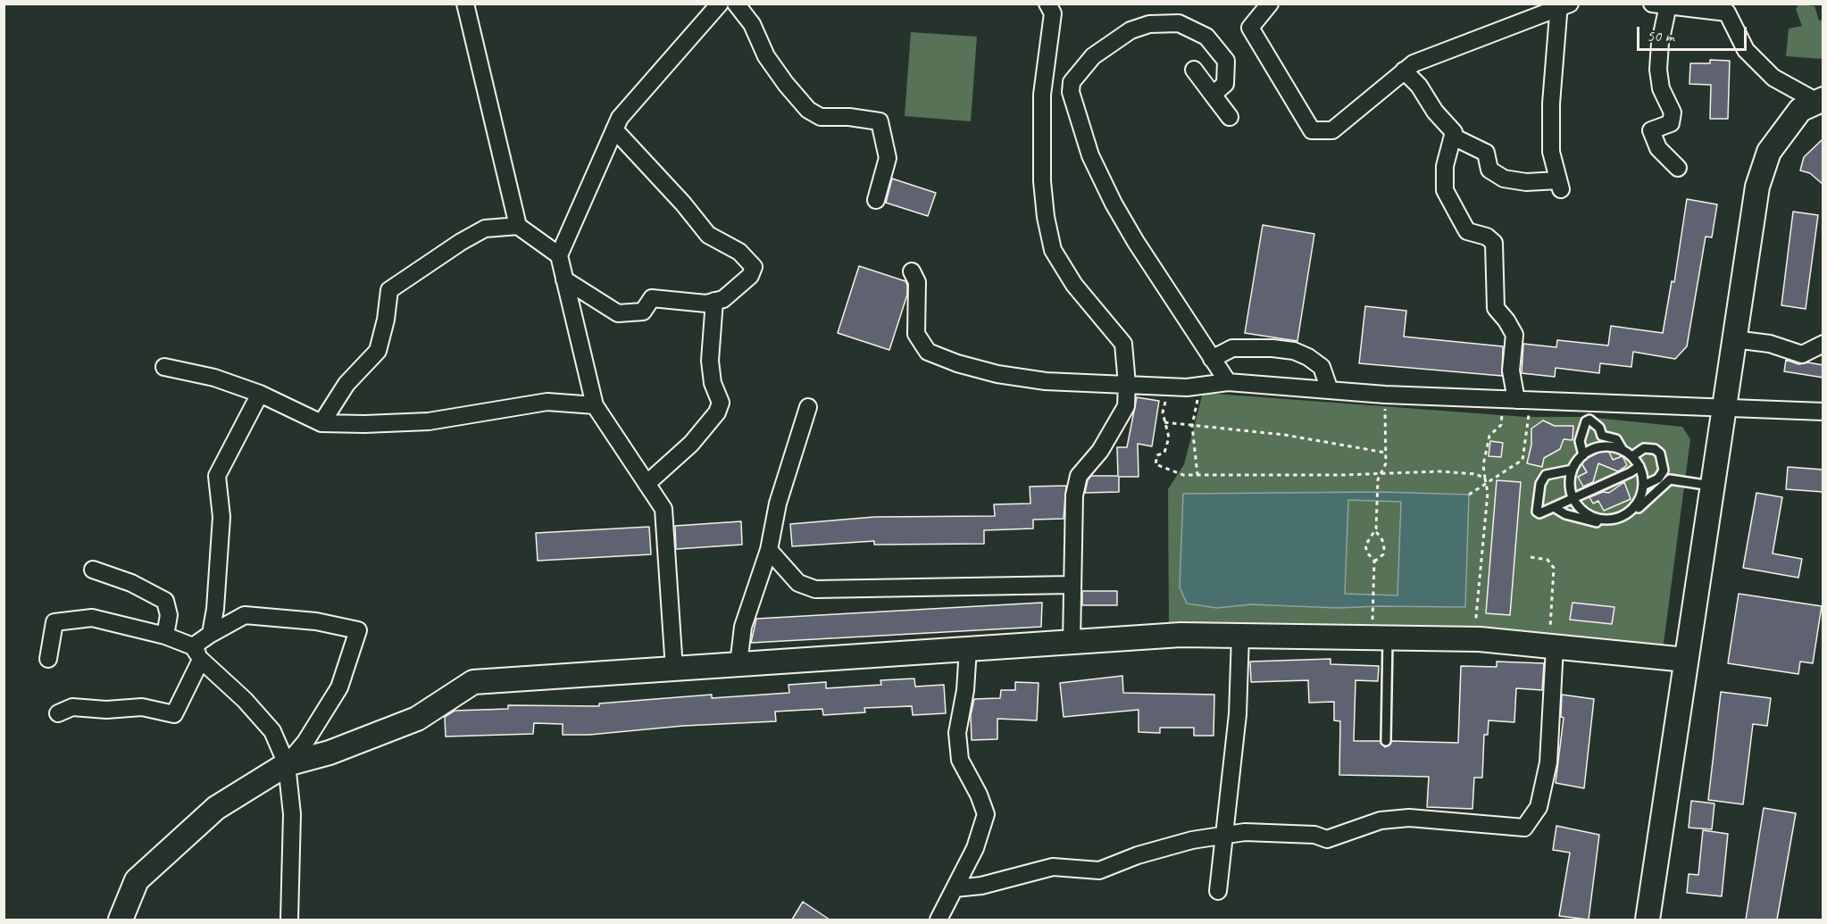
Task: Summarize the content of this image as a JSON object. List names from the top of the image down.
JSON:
{
  "scale_bar": "50 m"
}
